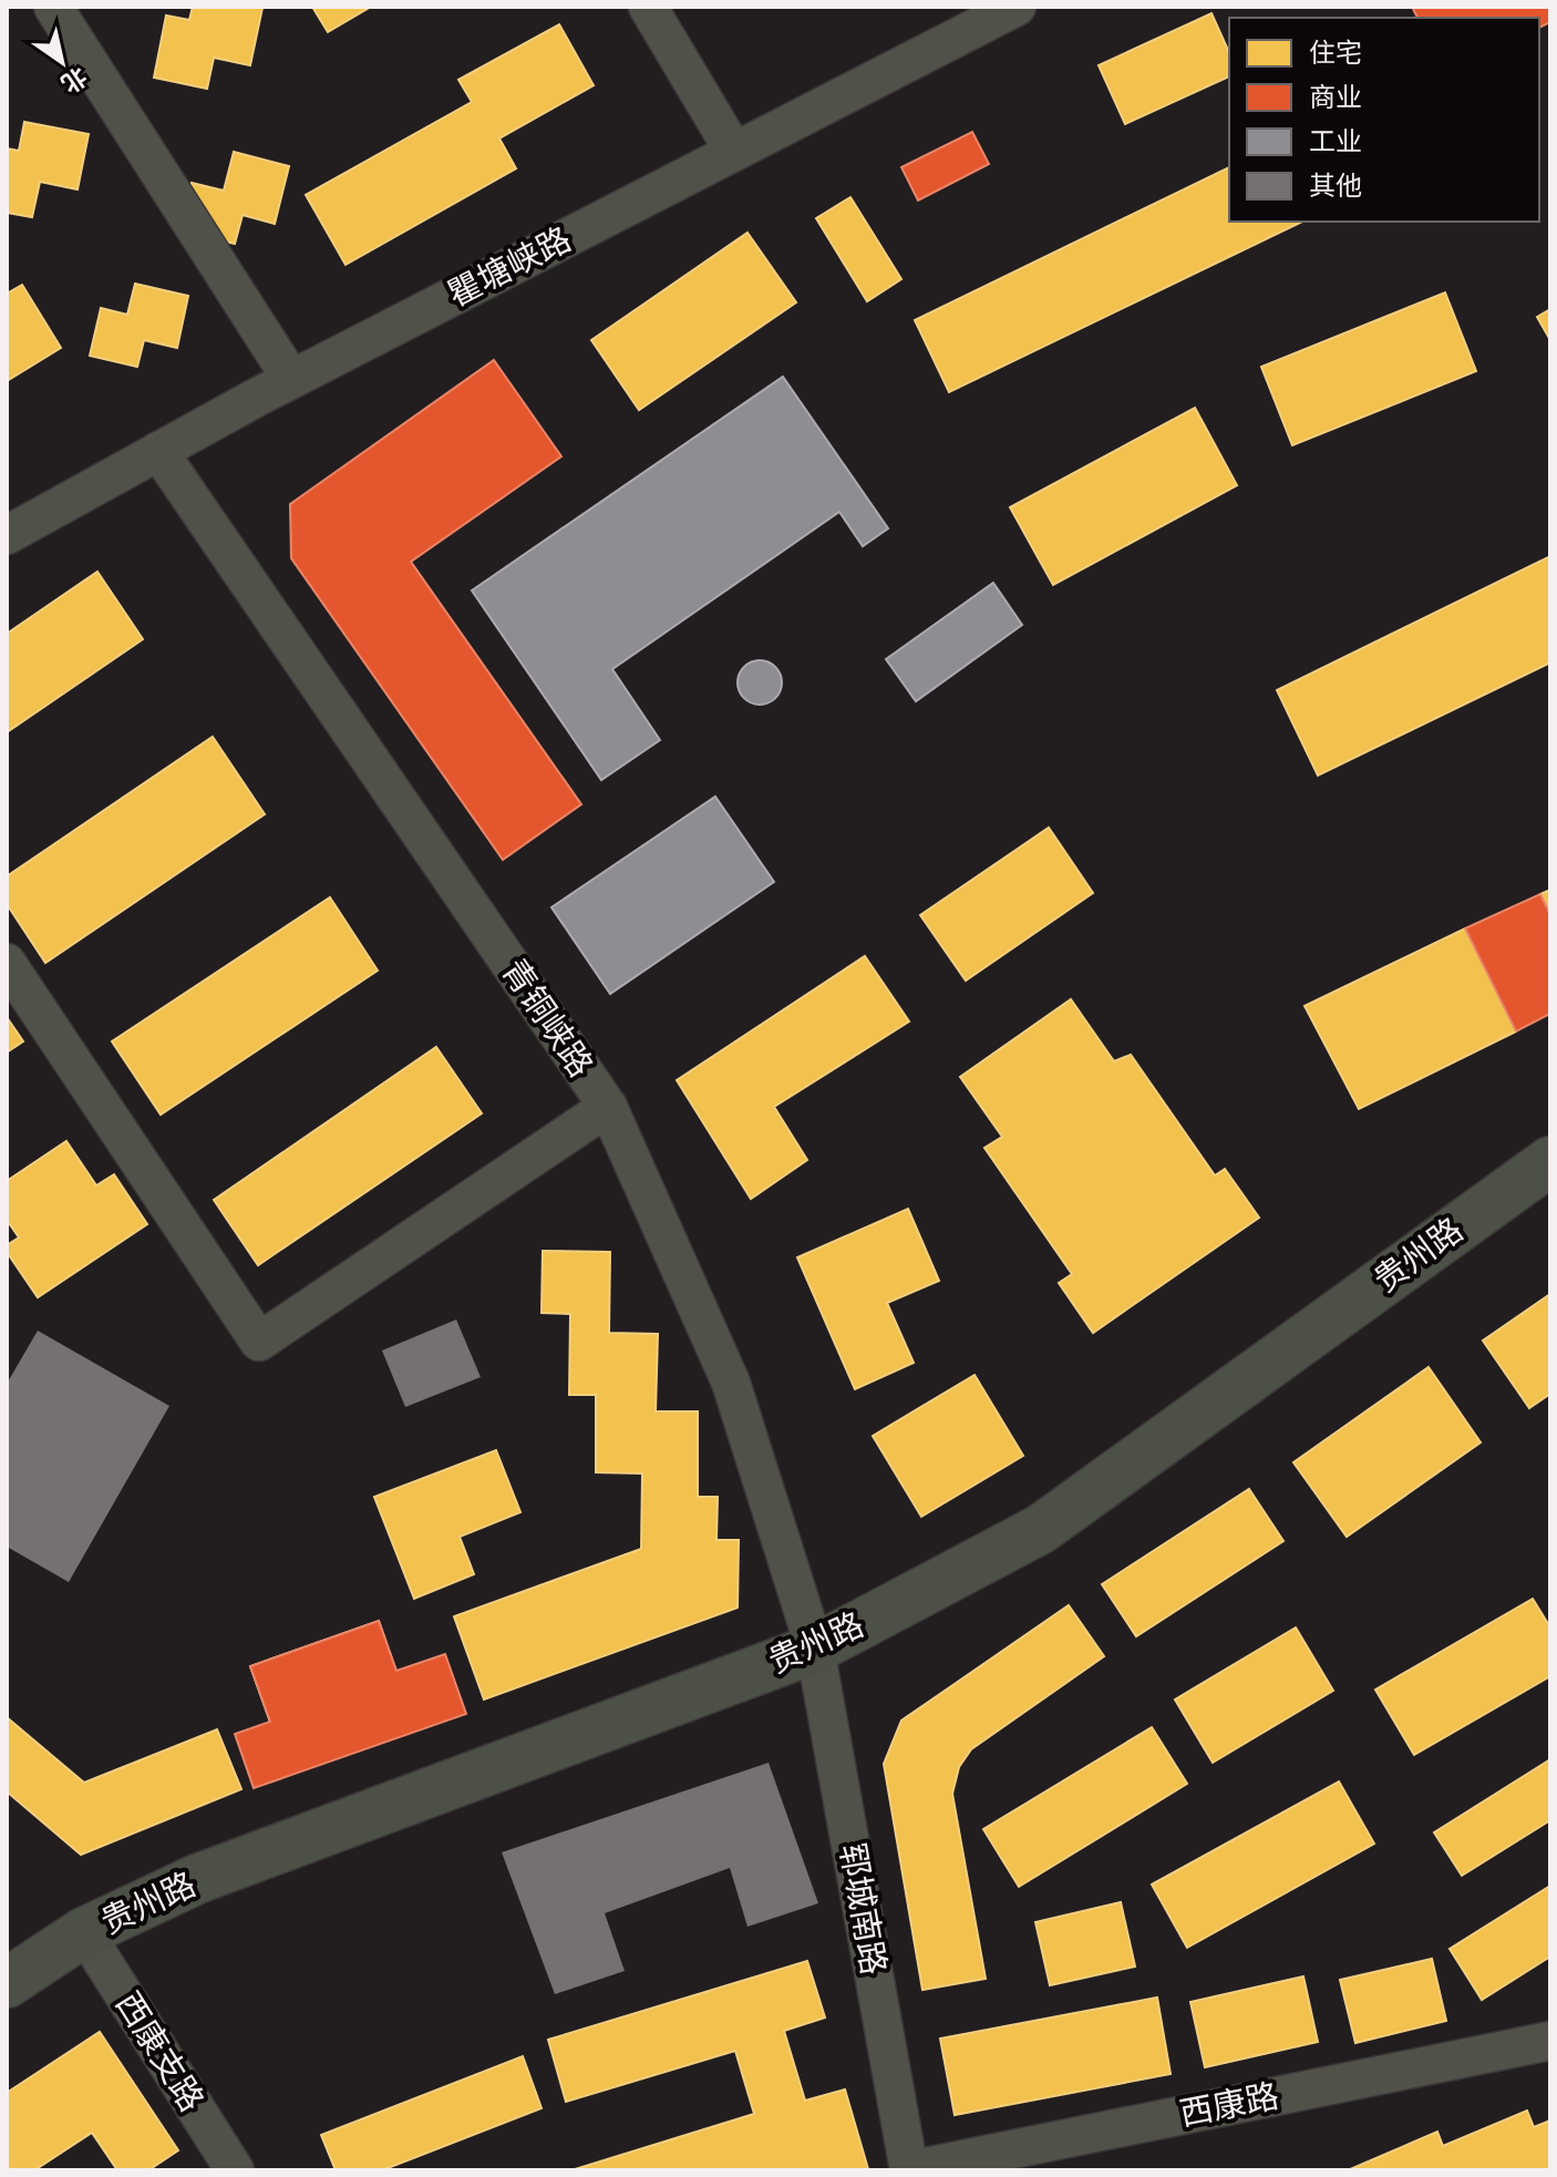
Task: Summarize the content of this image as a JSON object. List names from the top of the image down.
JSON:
{
  "streets": {
    "main road": ["贵州路"],
    "street": [
      "瞿塘峡路",
      "青铜峡路",
      "郓城南路",
      "西康支路",
      "西康路"
    ]
  },
  "crossings": [
    ["瞿塘峡路", "青铜峡路"],
    ["青铜峡路", "贵州路"],
    ["青铜峡路", "郓城南路"],
    ["贵州路", "郓城南路"],
    ["贵州路", "西康支路"],
    ["郓城南路", "西康路"]
  ],
  "legend": [
    "住宅",
    "商业",
    "工业",
    "其他"
  ],
  "north": "bottom right"
}
